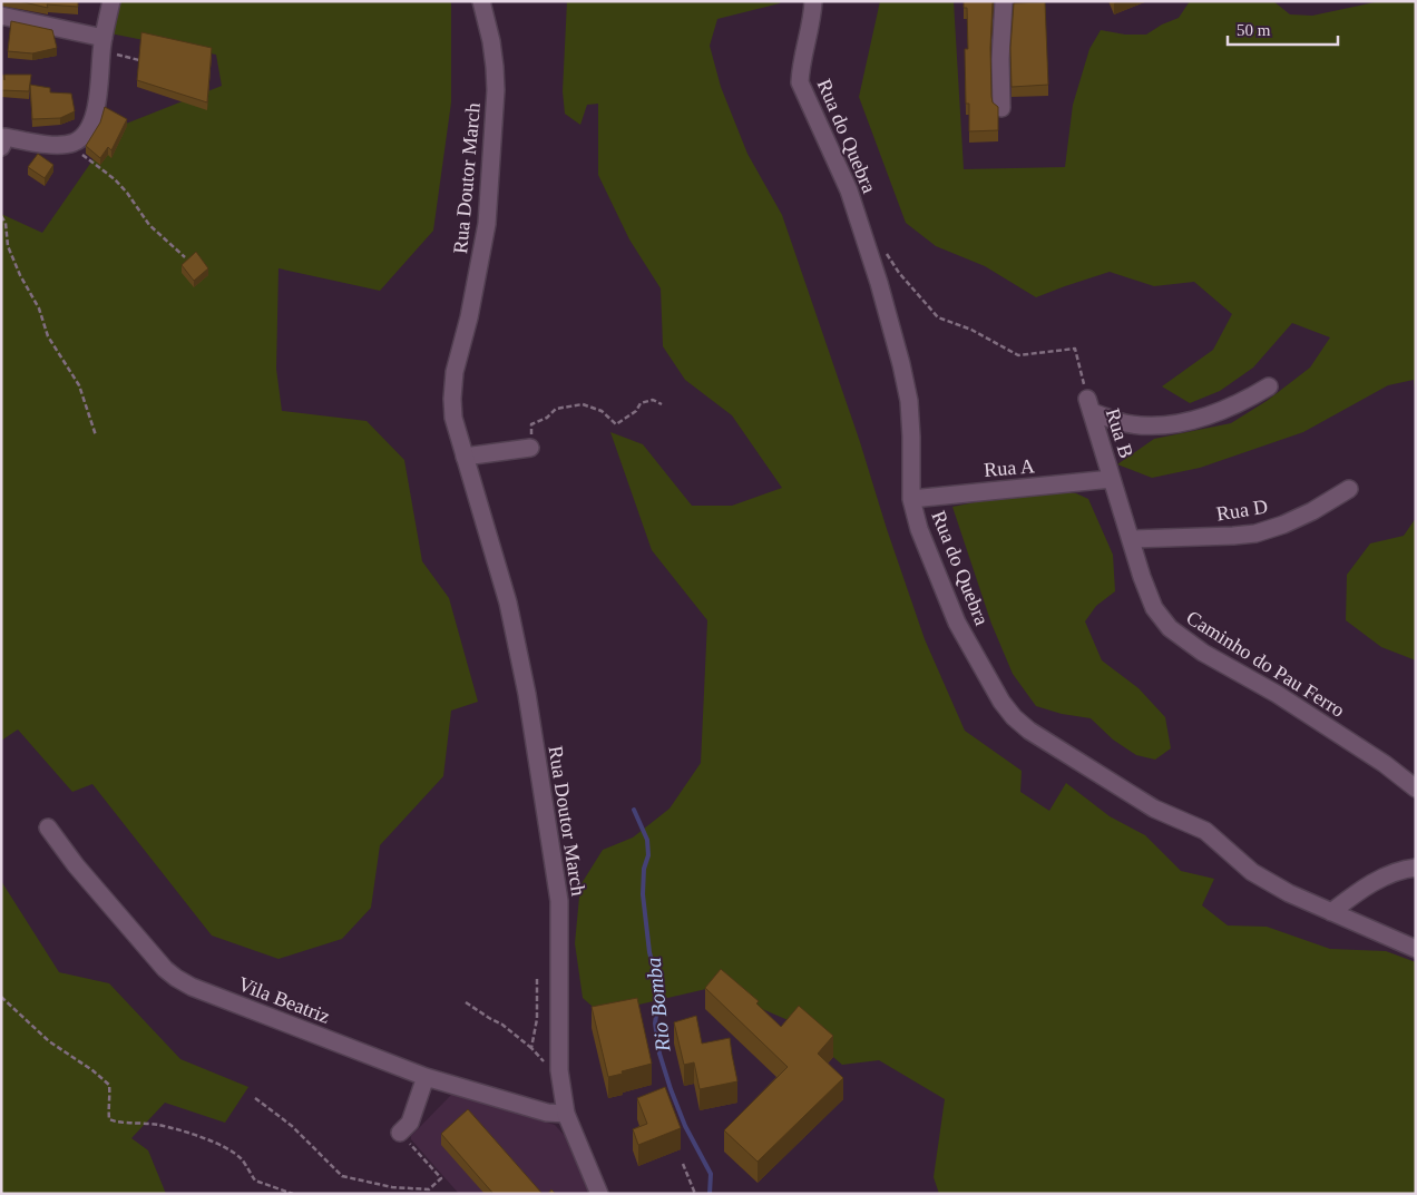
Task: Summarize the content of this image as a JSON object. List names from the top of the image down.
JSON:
{
  "streets": {
    "street": [
      "Rua do Quebra",
      "Rua Doutor March",
      "Rua B",
      "Rua A",
      "Rua D",
      "Caminho do Pau Ferro",
      "Vila Beatriz"
    ]
  },
  "crossings": [
    ["Rua do Quebra", "Rua A"],
    ["Rua Doutor March", "Vila Beatriz"],
    ["Rua B", "Rua A"],
    ["Rua B", "Caminho do Pau Ferro"],
    ["Rua A", "Caminho do Pau Ferro"],
    ["Rua D", "Caminho do Pau Ferro"]
  ],
  "water": ["Rio Bomba"],
  "scale_bar": "50 m"
}
